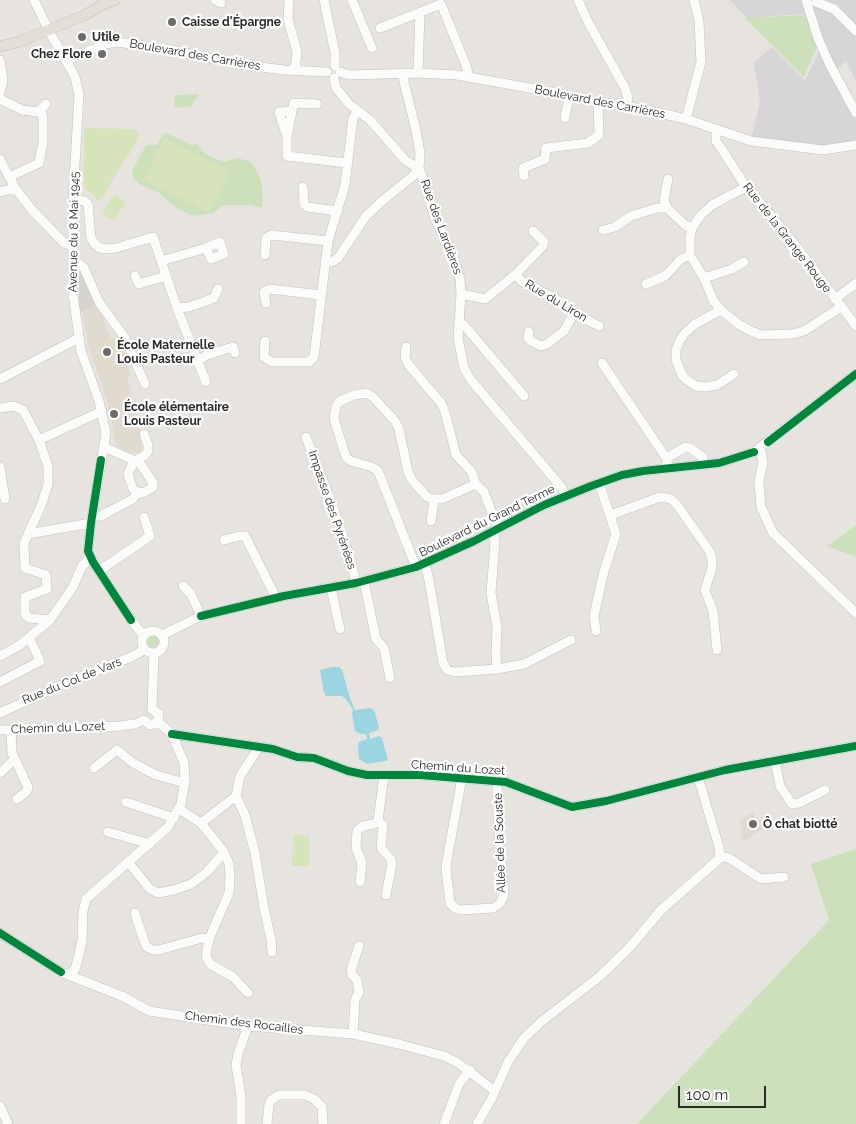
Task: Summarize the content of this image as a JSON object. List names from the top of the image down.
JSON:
{
  "streets": {
    "street": [
      "Boulevard des Carrières",
      "Rue des Lardières",
      "Avenue du 8 Mai 1945",
      "Rue de la Grange Rouge",
      "Rue du Liron",
      "Impasse des Pyrénées",
      "Boulevard du Grand Terme",
      "Rue du Col de Vars",
      "Chemin du Lozet",
      "Allée de la Souste",
      "Chemin des Rocailles"
    ]
  },
  "crossings": [
    ["Boulevard des Carrières", "Rue des Lardières"],
    ["Boulevard des Carrières", "Avenue du 8 Mai 1945"],
    ["Boulevard des Carrières", "Rue de la Grange Rouge"],
    ["Rue des Lardières", "Boulevard du Grand Terme"],
    ["Impasse des Pyrénées", "Boulevard du Grand Terme"],
    ["Boulevard du Grand Terme", "Rue du Col de Vars"],
    ["Chemin du Lozet", "Allée de la Souste"]
  ],
  "places": [
    "Caisse d'Épargne",
    "Utile",
    "Chez Flore",
    "École Maternelle Louis Pasteur",
    "École élémentaire Louis Pasteur",
    "Ô chat biotté"
  ],
  "scale_bar": "100 m"
}
